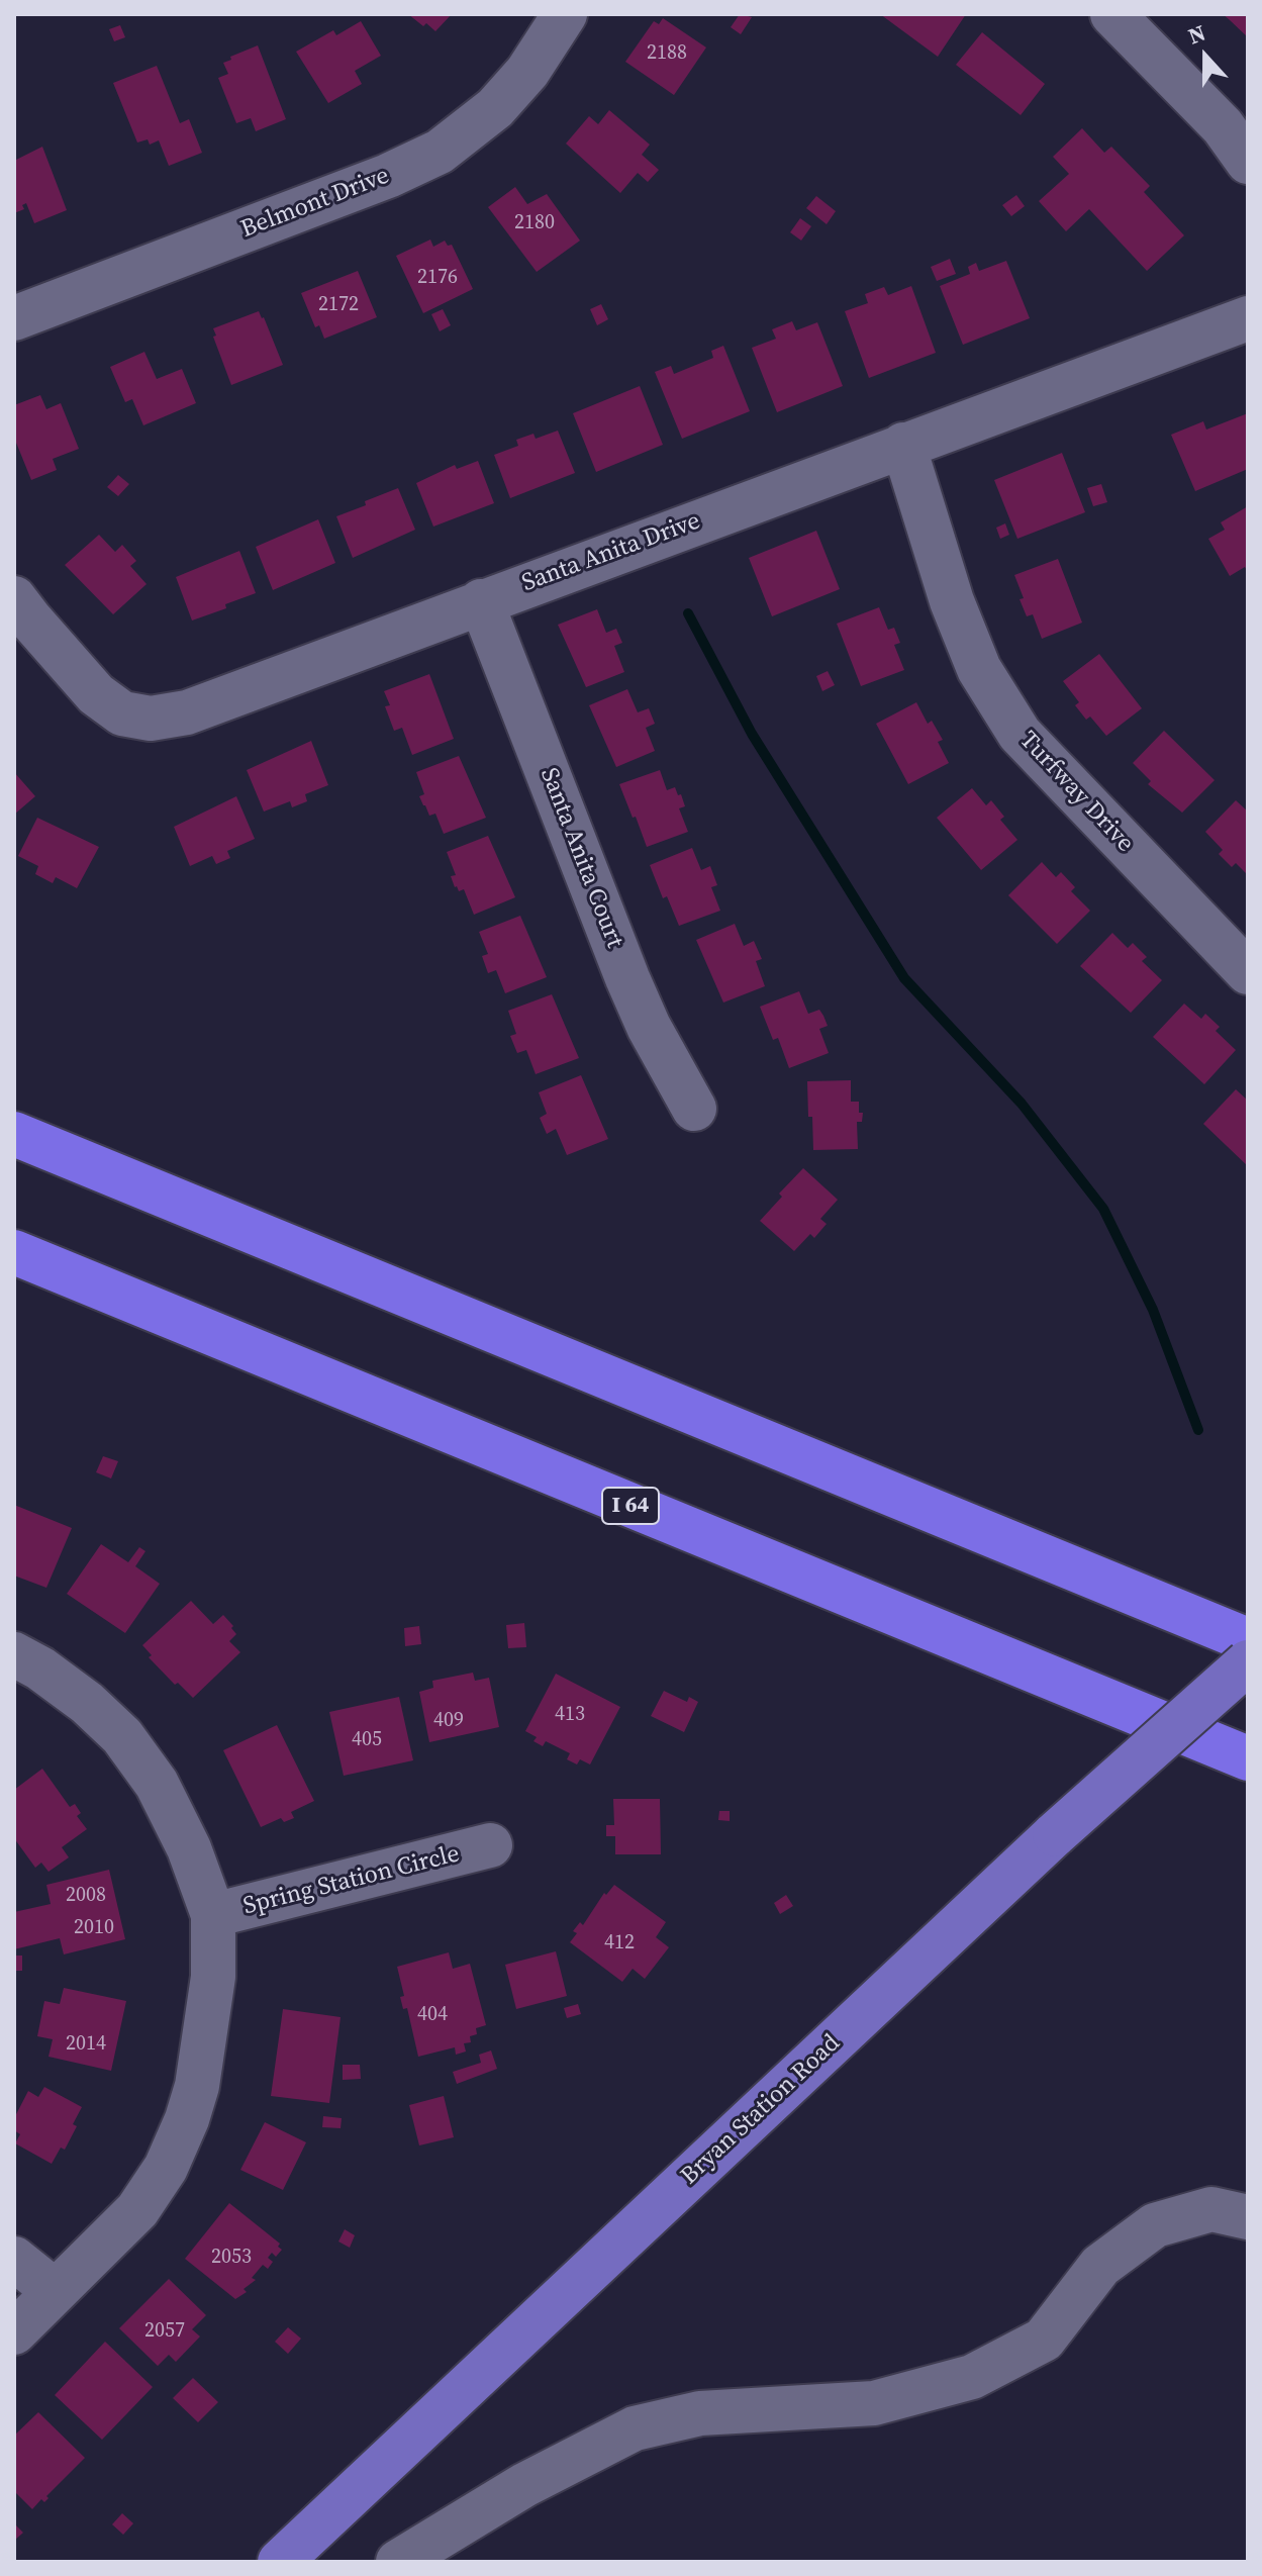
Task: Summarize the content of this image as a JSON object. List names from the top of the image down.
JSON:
{
  "streets": {
    "highway": ["I 64"],
    "main road": ["Bryan Station Road"],
    "street": [
      "Belmont Drive",
      "Santa Anita Drive",
      "Turfway Drive",
      "Santa Anita Court",
      "Spring Station Circle"
    ]
  },
  "crossings": [
    ["Santa Anita Drive", "Turfway Drive"],
    ["Santa Anita Drive", "Santa Anita Court"]
  ],
  "house_numbers": [
    "2188",
    "2180",
    "2176",
    "2172",
    "413",
    "409",
    "405",
    "2008",
    "2010",
    "412",
    "404",
    "2014",
    "2053",
    "2057"
  ],
  "north": "top"
}
